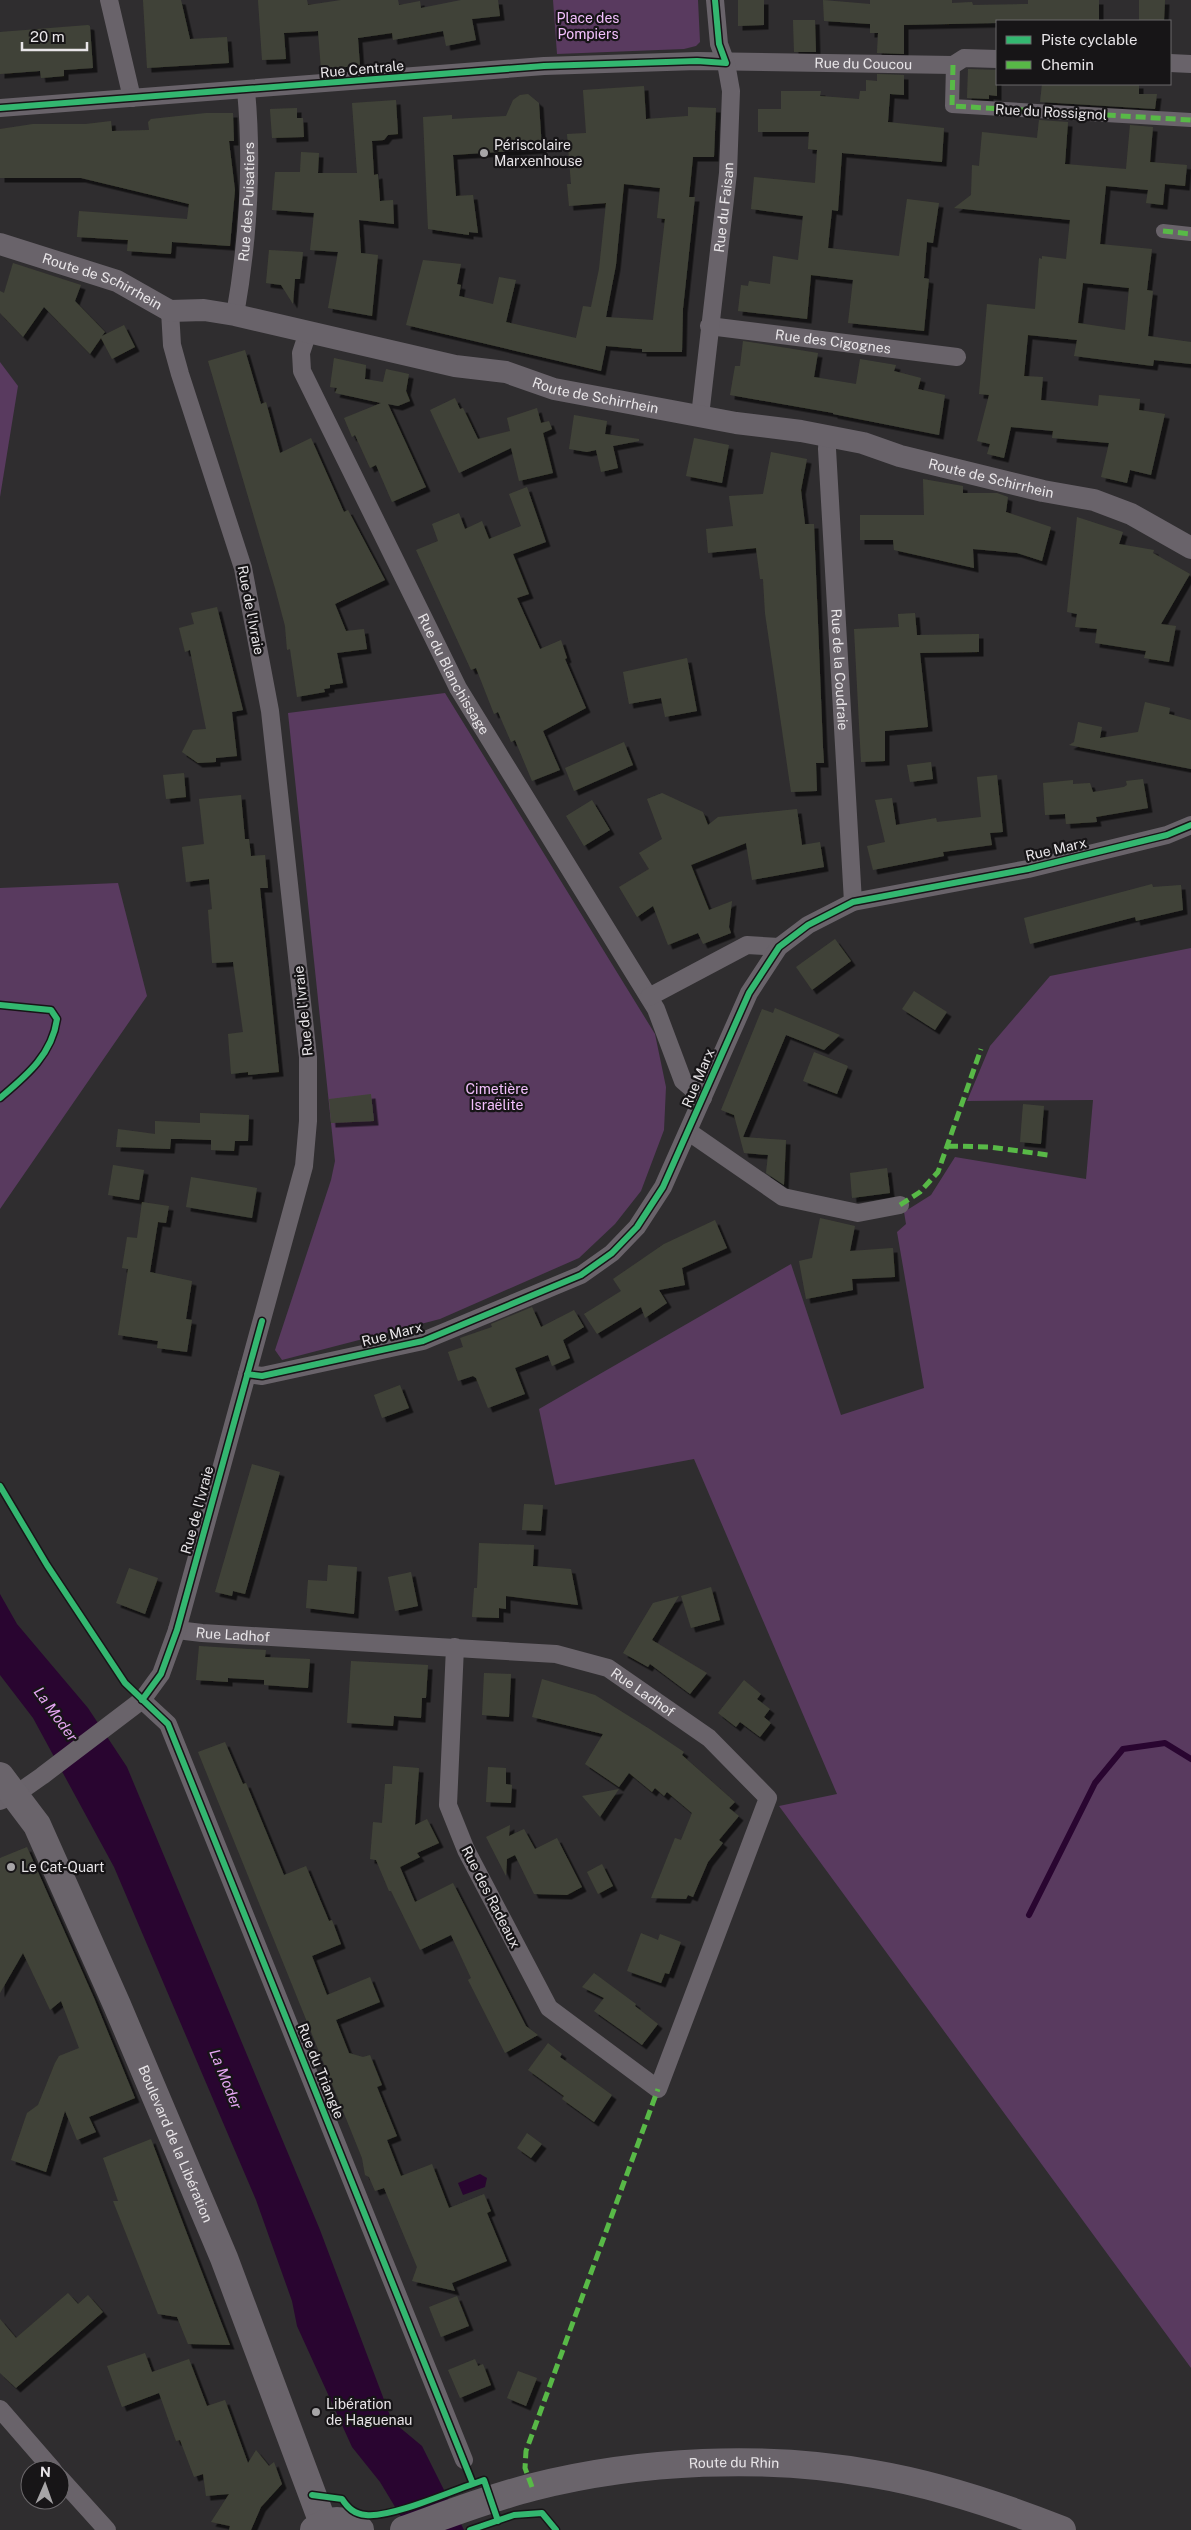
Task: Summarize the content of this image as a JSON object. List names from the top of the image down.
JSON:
{
  "streets": {
    "main road": ["Boulevard de la Libération", "Route du Rhin"],
    "street": [
      "Rue du Coucou",
      "Rue Centrale",
      "Rue du Rossignol",
      "Rue des Puisatiers",
      "Rue du Faisan",
      "Route de Schirrhein",
      "Rue des Cigognes",
      "Rue de l'Ivraie",
      "Rue de la Coudraie",
      "Rue du Blanchissage",
      "Rue Marx",
      "Rue Ladhof",
      "Rue des Radeaux",
      "Rue du Triangle"
    ]
  },
  "crossings": [
    ["Rue du Coucou", "Rue Centrale"],
    ["Rue du Coucou", "Rue du Rossignol"],
    ["Rue du Coucou", "Rue du Faisan"],
    ["Rue Centrale", "Rue des Puisatiers"],
    ["Rue Centrale", "Rue du Faisan"],
    ["Rue des Puisatiers", "Route de Schirrhein"],
    ["Rue du Faisan", "Route de Schirrhein"],
    ["Rue du Faisan", "Rue des Cigognes"],
    ["Route de Schirrhein", "Rue de l'Ivraie"],
    ["Route de Schirrhein", "Rue de la Coudraie"],
    ["Route de Schirrhein", "Rue du Blanchissage"],
    ["Rue de l'Ivraie", "Rue Marx"],
    ["Rue de l'Ivraie", "Rue Ladhof"],
    ["Rue de l'Ivraie", "Rue du Triangle"],
    ["Rue de l'Ivraie", "Boulevard de la Libération"],
    ["Rue de la Coudraie", "Rue Marx"],
    ["Rue du Blanchissage", "Rue Marx"],
    ["Rue Ladhof", "Rue des Radeaux"]
  ],
  "water": ["La Moder"],
  "parks": ["Place des Pompiers", "Cimetière Israëlite"],
  "places": ["Périscolaire Marxenhouse", "Le Cat-Quart", "Libération de Haguenau"],
  "legend": ["Piste cyclable", "Chemin"],
  "scale_bar": "20 m",
  "north": "top"
}
